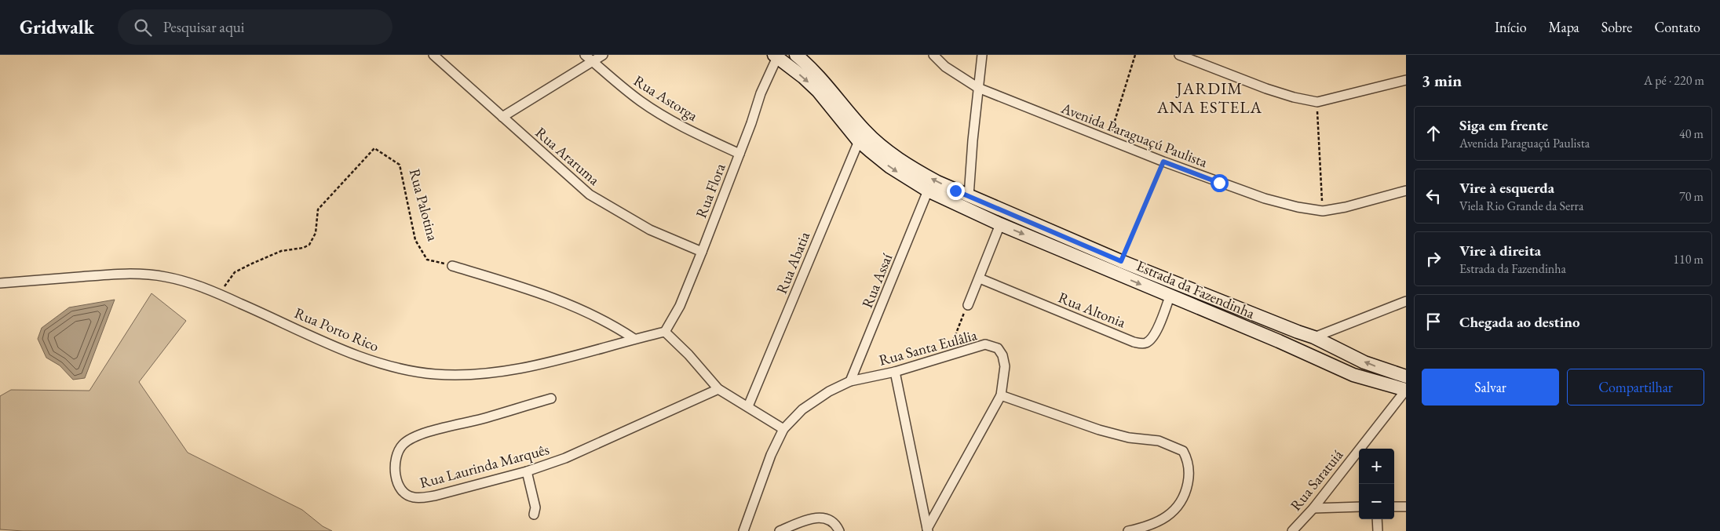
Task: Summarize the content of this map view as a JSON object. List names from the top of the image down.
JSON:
{
  "streets": {
    "main road": ["Estrada da Fazendinha"],
    "street": [
      "Rua Astorga",
      "Avenida Paraguaçú Paulista",
      "Rua Araruma",
      "Rua Flora",
      "Rua Abatia",
      "Rua Assaí",
      "Rua Altonia",
      "Rua Porto Rico",
      "Rua Santa Eulâlia",
      "Rua Laurinda Marquês",
      "Rua Saratuiá"
    ],
    "path": ["Rua Palotina"]
  },
  "crossings": [
    ["Rua Astorga", "Rua Flora"],
    ["Rua Araruma", "Rua Flora"],
    ["Rua Flora", "Estrada da Fazendinha"],
    ["Rua Flora", "Rua Porto Rico"],
    ["Rua Palotina", "Rua Porto Rico"],
    ["Rua Abatia", "Estrada da Fazendinha"],
    ["Rua Assaí", "Estrada da Fazendinha"],
    ["Rua Assaí", "Rua Santa Eulâlia"],
    ["Estrada da Fazendinha", "Rua Altonia"],
    ["Estrada da Fazendinha", "Rua Saratuiá"]
  ],
  "districts": ["JARDIM ANA ESTELA"],
  "page": {
    "header": "Gridwalk",
    "search": "Pesquisar aqui",
    "nav": [
      "Início",
      "Mapa",
      "Sobre",
      "Contato"
    ],
    "heading": ["3 min", "A pé · 220 m"],
    "list": [
      ["Siga em frente", "Avenida Paraguaçú Paulista", "40 m"],
      ["Vire à esquerda", "Viela Rio Grande da Serra", "70 m"],
      ["Vire à direita", "Estrada da Fazendinha", "110 m"],
      "Chegada ao destino"
    ],
    "buttons": ["Salvar", "Compartilhar"],
    "map_buttons": ["+", "−"]
  }
}
